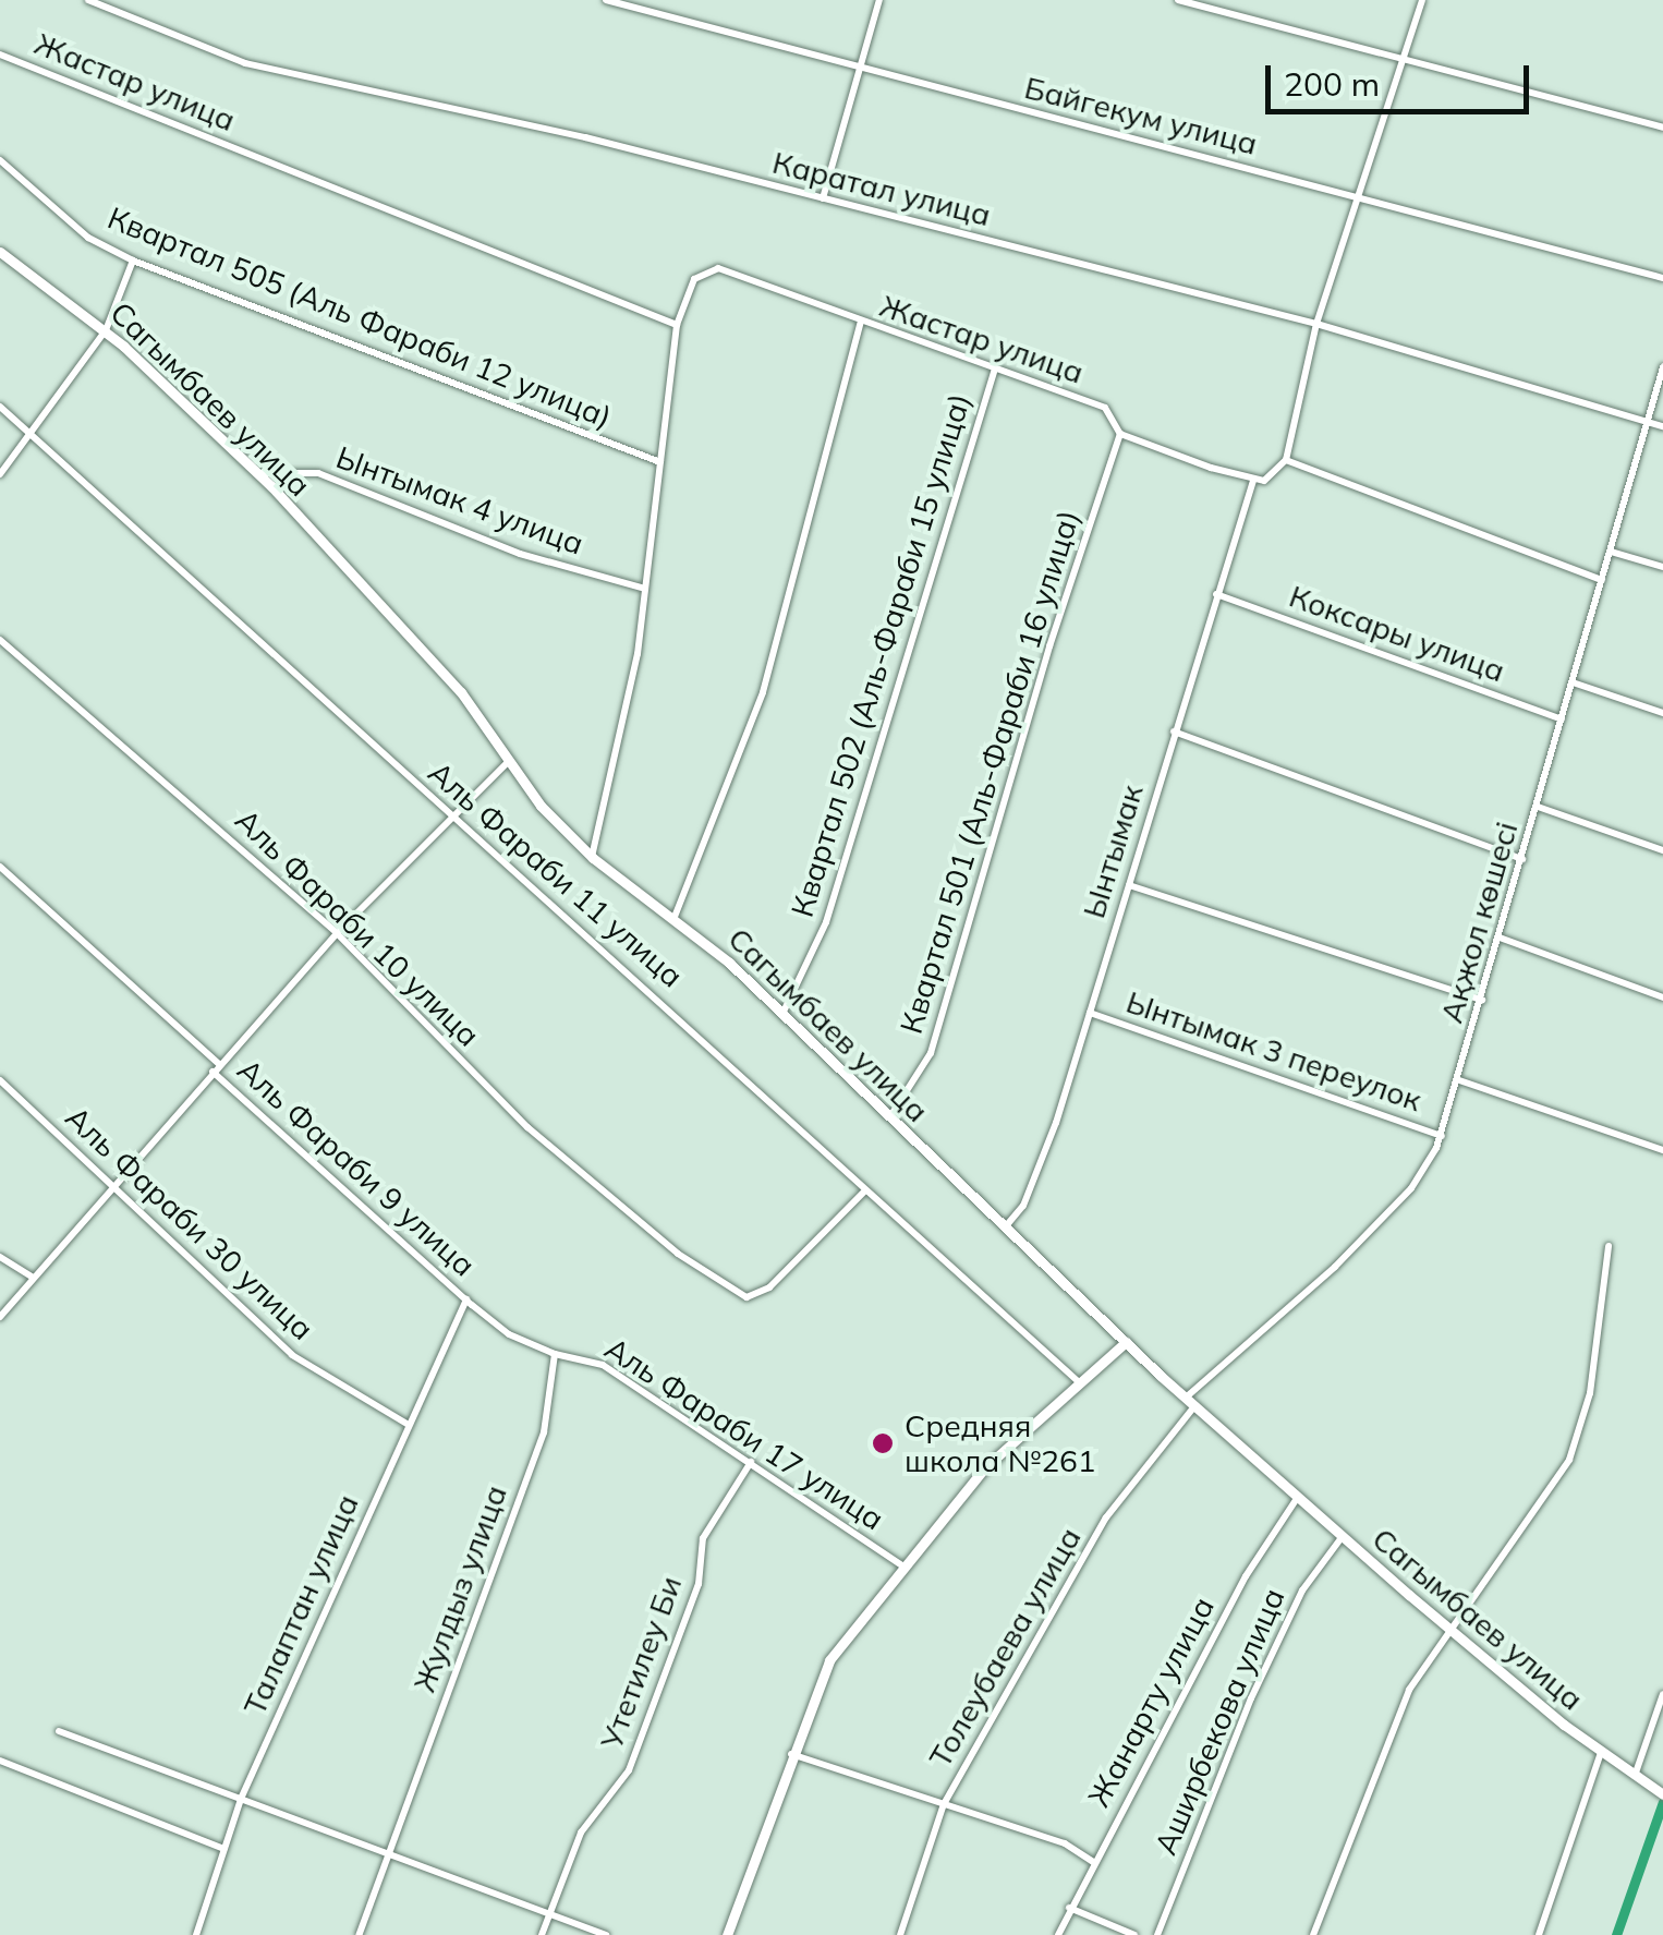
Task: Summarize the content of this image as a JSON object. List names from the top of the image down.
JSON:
{
  "streets": {
    "street": [
      "Жастар улица",
      "Байгекум улица",
      "Каратал улица",
      "Квартал 505 (Аль Фараби 12 улица)",
      "Сагымбаев улица",
      "Ынтымак 4 улица",
      "Коксары улица",
      "Квартал 502 (Аль-Фараби 15 улица)",
      "Квартал 501 (Аль-Фараби 16 улица)",
      "Ынтымак",
      "Аль Фараби 11 улица",
      "Ақжол көшесі",
      "Аль Фараби 10 улица",
      "Ынтымак 3 переулок",
      "Аль Фараби 9 улица",
      "Аль Фараби 30 улица",
      "Аль Фараби 17 улица",
      "Жулдыз улица",
      "Талаптан улица",
      "Толеубаева улица",
      "Утетилеу Би",
      "Жанарту улица",
      "Аширбекова улица"
    ]
  },
  "crossings": [
    ["Жастар улица", "Квартал 502 (Аль-Фараби 15 улица)"],
    ["Жастар улица", "Квартал 501 (Аль-Фараби 16 улица)"],
    ["Жастар улица", "Ынтымак"],
    ["Каратал улица", "Ақжол көшесі"],
    ["Сагымбаев улица", "Ынтымак 4 улица"],
    ["Сагымбаев улица", "Квартал 502 (Аль-Фараби 15 улица)"],
    ["Сагымбаев улица", "Квартал 501 (Аль-Фараби 16 улица)"],
    ["Сагымбаев улица", "Ынтымак"],
    ["Сагымбаев улица", "Ақжол көшесі"],
    ["Сагымбаев улица", "Толеубаева улица"],
    ["Сагымбаев улица", "Жанарту улица"],
    ["Сагымбаев улица", "Аширбекова улица"],
    ["Коксары улица", "Ынтымак"],
    ["Коксары улица", "Ақжол көшесі"],
    ["Ынтымак", "Ынтымак 3 переулок"],
    ["Аль Фараби 11 улица", "Аль Фараби 10 улица"],
    ["Ақжол көшесі", "Ынтымак 3 переулок"],
    ["Ақжол көшесі", "Толеубаева улица"],
    ["Аль Фараби 9 улица", "Талаптан улица"],
    ["Аль Фараби 30 улица", "Талаптан улица"],
    ["Аль Фараби 17 улица", "Жулдыз улица"],
    ["Аль Фараби 17 улица", "Утетилеу Би"]
  ],
  "places": ["Средняя школа №261"],
  "scale_bar": "200 m"
}
